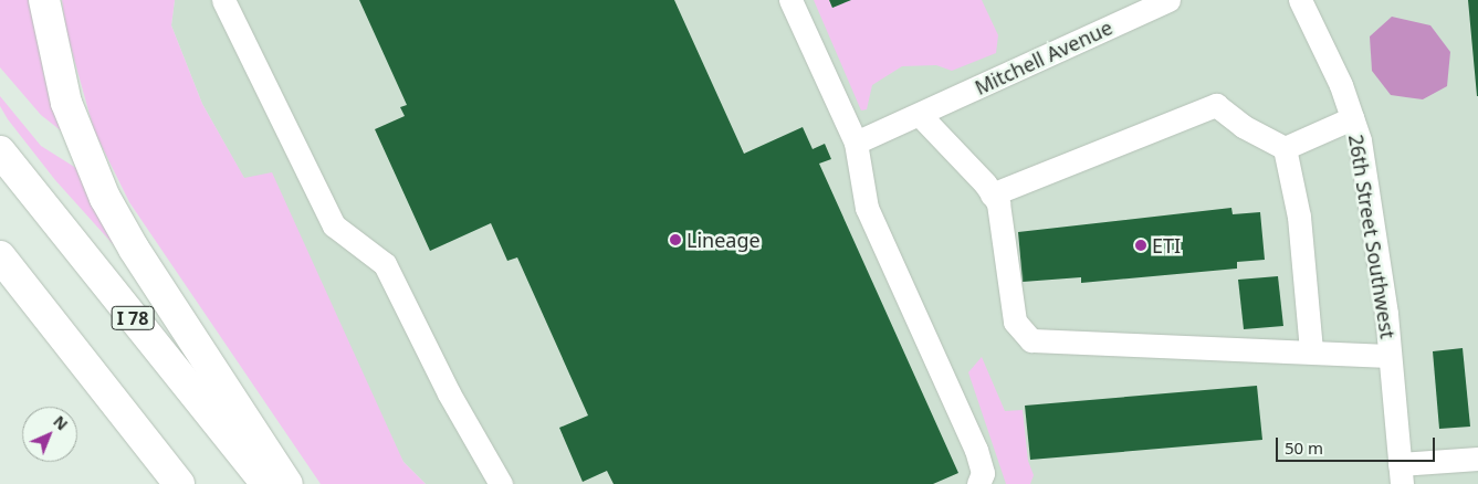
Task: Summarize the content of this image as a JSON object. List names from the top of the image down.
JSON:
{
  "streets": {
    "highway": ["I 78"],
    "street": ["Mitchell Avenue", "26th Street Southwest"]
  },
  "places": ["Lineage", "ETI"],
  "scale_bar": "50 m",
  "north": "top right"
}
